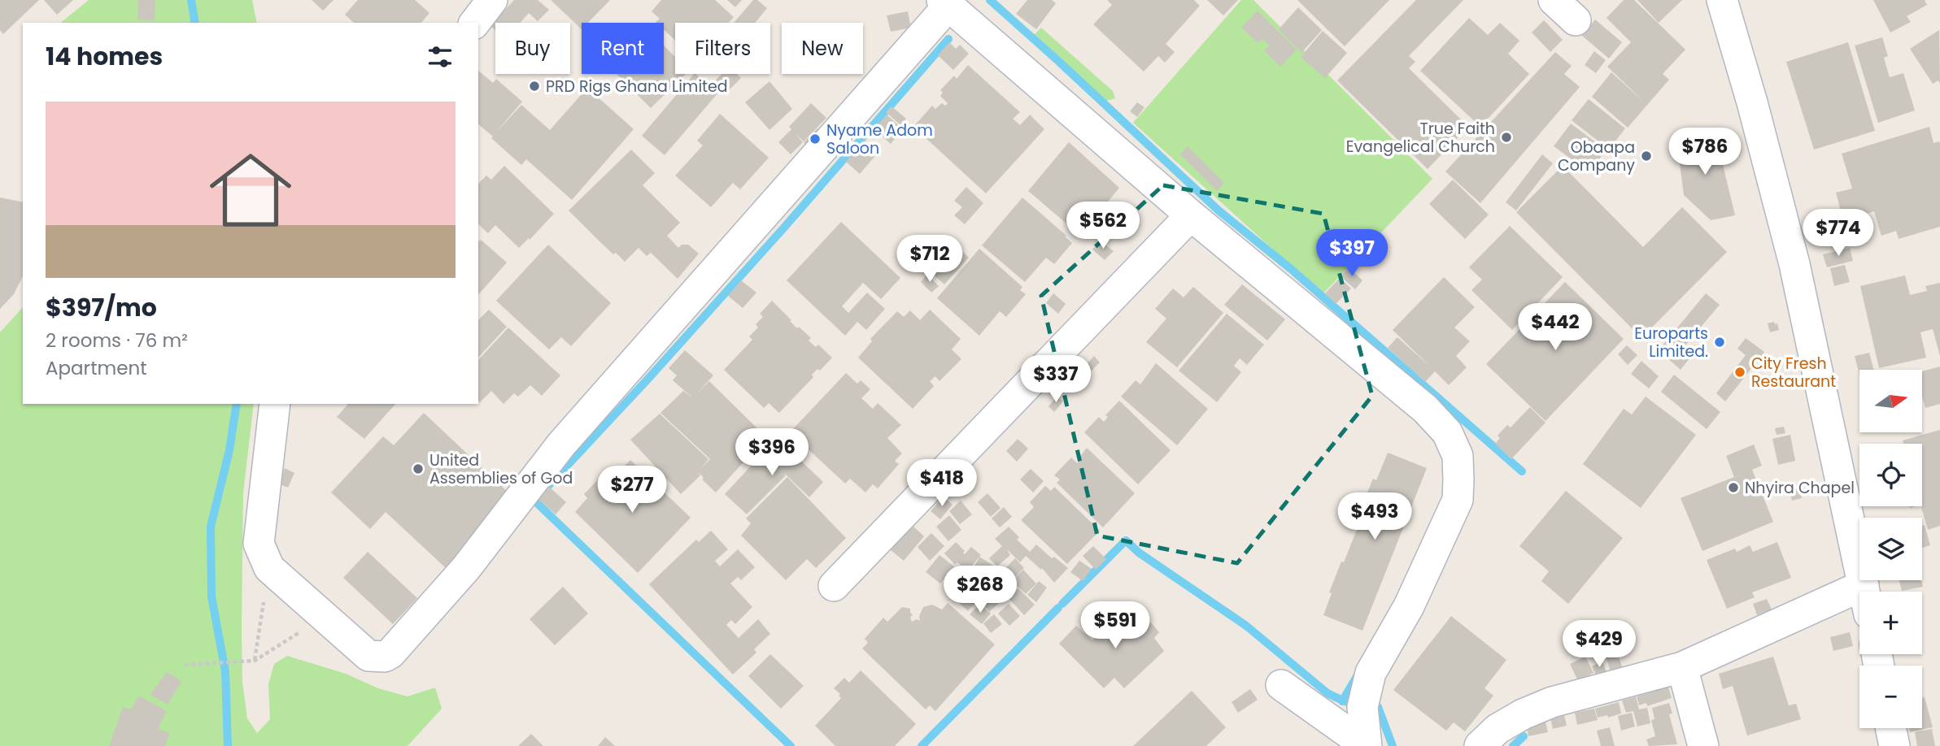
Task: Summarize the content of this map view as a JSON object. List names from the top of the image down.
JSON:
{
  "places": [
    "PRD Rigs Ghana Limited",
    "True Faith Evangelical Church",
    "Nyame Adom Saloon",
    "Obaapa Company",
    "Europarts Limited.",
    "City Fresh Restaurant",
    "United Assemblies of God",
    "Nhyira Chapel"
  ],
  "north": "right",
  "page": {
    "chip": [
      "Buy",
      "Rent",
      "Filters",
      "New"
    ],
    "heading": "14 homes",
    "list": [
      {
        "name": "$397/mo",
        "note": "2 rooms · 76 m² · Apartment"
      }
    ],
    "price": [
      "$786",
      "$562",
      "$774",
      "$397",
      "$712",
      "$442",
      "$337",
      "$396",
      "$418",
      "$277",
      "$493",
      "$268",
      "$591",
      "$429"
    ],
    "map_buttons": ["+", "−"]
  }
}
